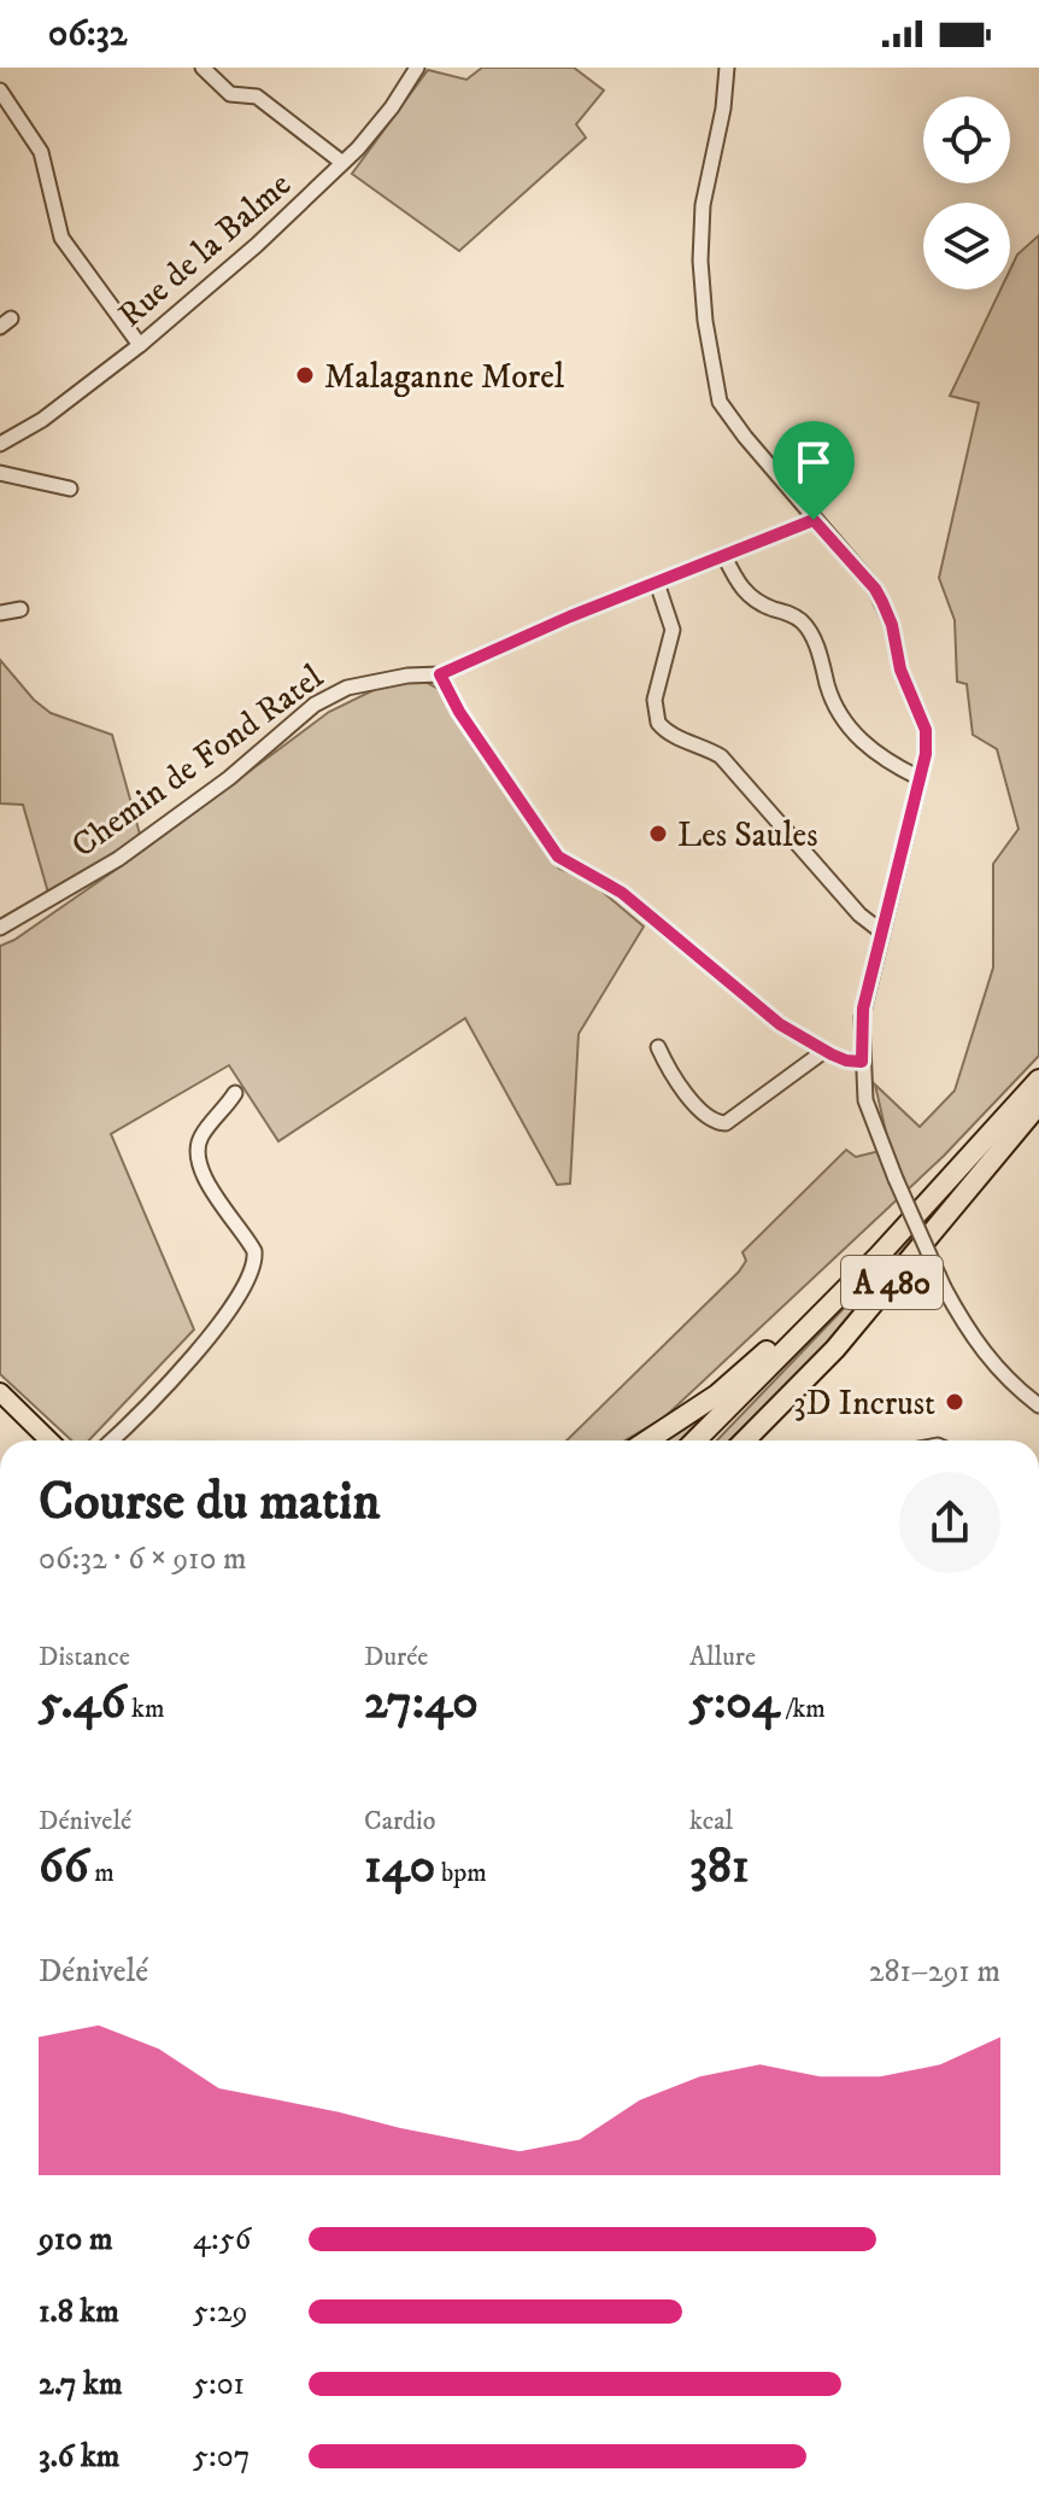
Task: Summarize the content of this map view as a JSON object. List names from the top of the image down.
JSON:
{
  "streets": {
    "highway": ["A 480"],
    "street": ["Rue de la Balme", "Chemin de Fond Ratel"]
  },
  "places": ["Malaganne Morel", "Les Saules", "3D Incrust"],
  "page": {
    "status": "06:32",
    "heading": ["Course du matin", "06:32 · 6 × 910 m"],
    "stats": [
      ["Distance", "5.46 km"],
      ["Durée", "27:40"],
      ["Allure", "5:04 /km"],
      ["Dénivelé", "66 m"],
      ["Cardio", "140 bpm"],
      ["kcal", "381"]
    ],
    "chart": ["Dénivelé", "281–291 m"],
    "list": [
      {
        "name": "910 m",
        "note": "4:56"
      },
      {
        "name": "1.8 km",
        "note": "5:29"
      },
      {
        "name": "2.7 km",
        "note": "5:01"
      },
      {
        "name": "3.6 km",
        "note": "5:07"
      }
    ]
  }
}
